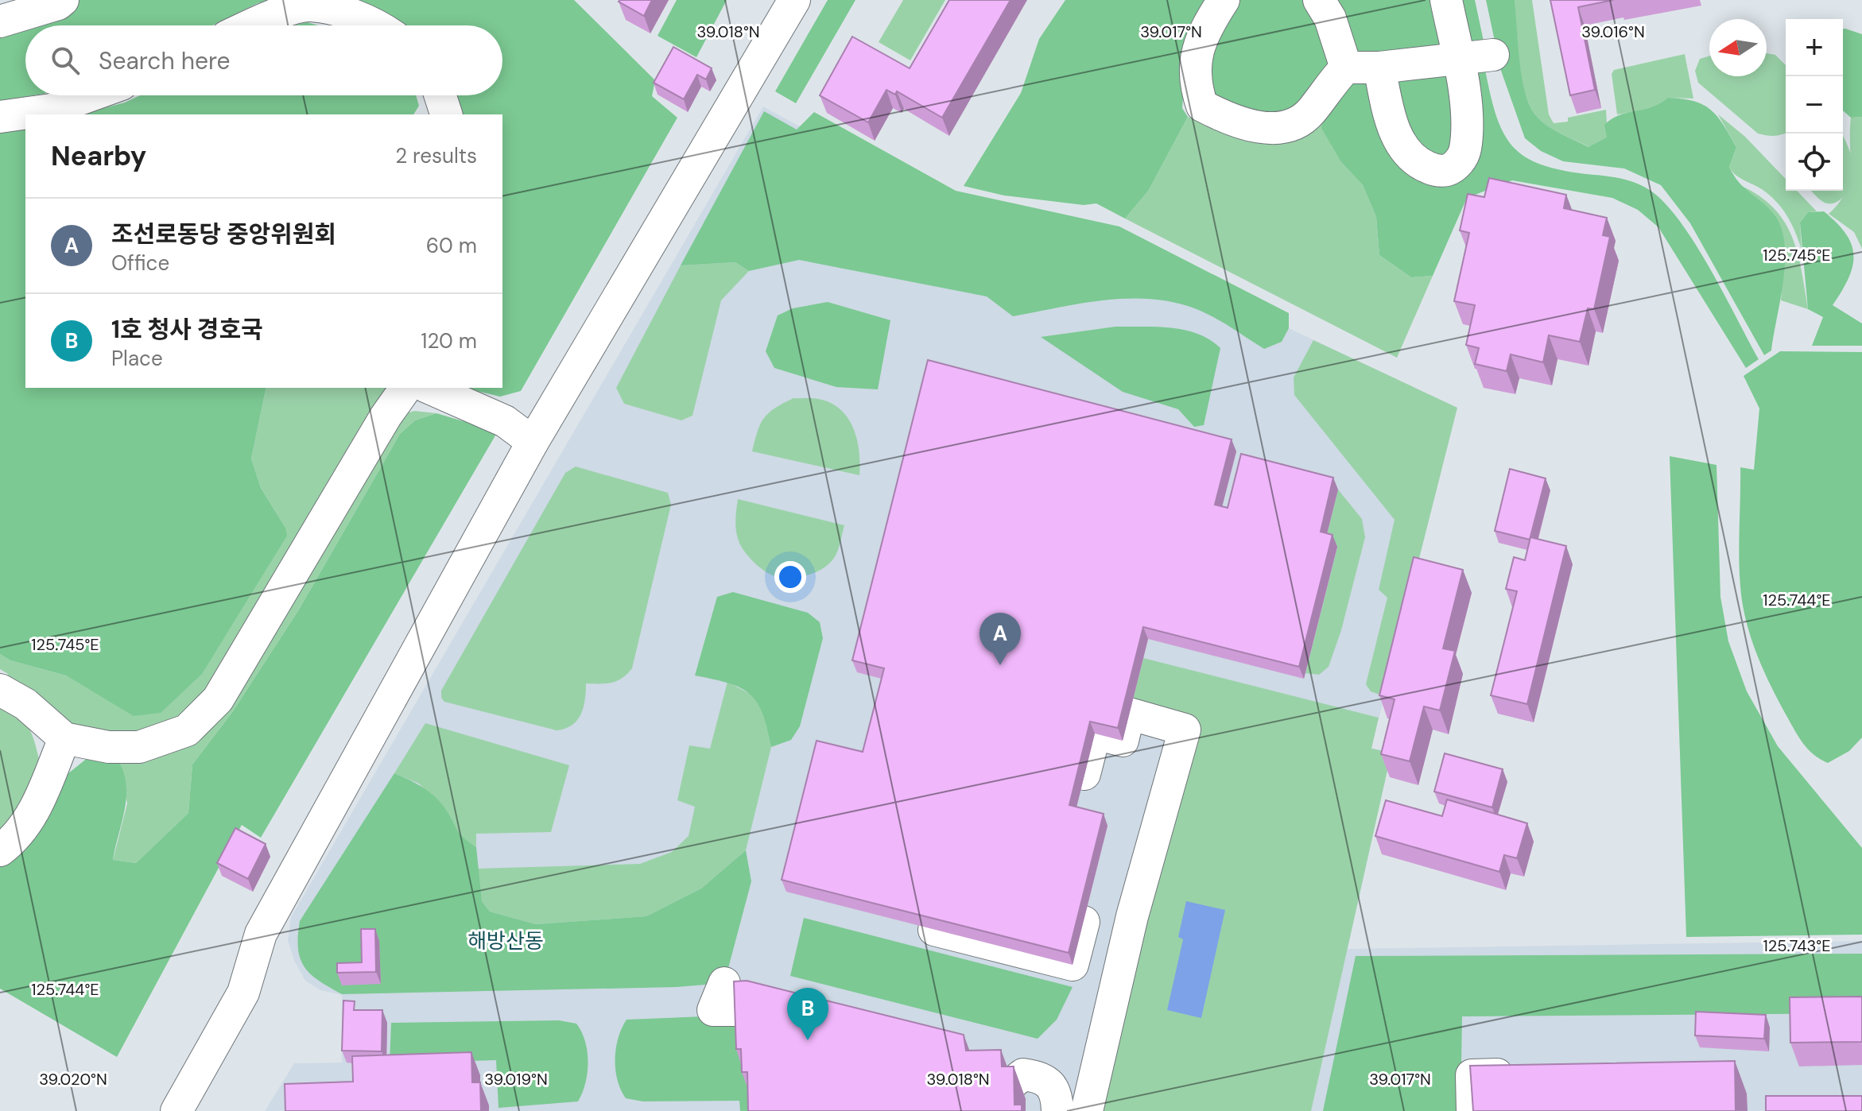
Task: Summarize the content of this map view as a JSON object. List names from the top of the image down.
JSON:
{
  "districts": ["해방산동"],
  "north": "left",
  "page": {
    "map_buttons": ["+", "−"],
    "search": "Search here",
    "heading": ["Nearby", "2 results"],
    "list": [
      {
        "mark": "A",
        "name": "조선로동당 중앙위원회",
        "note": "Office",
        "value": "60 m"
      },
      {
        "mark": "B",
        "name": "1호 청사 경호국",
        "note": "Place",
        "value": "120 m"
      }
    ],
    "pins": ["A", "B"]
  },
  "coordinates": [
    "39.018°N",
    "39.017°N",
    "39.016°N",
    "125.745°E",
    "125.744°E",
    "125.743°E",
    "39.020°N",
    "39.019°N"
  ]
}
